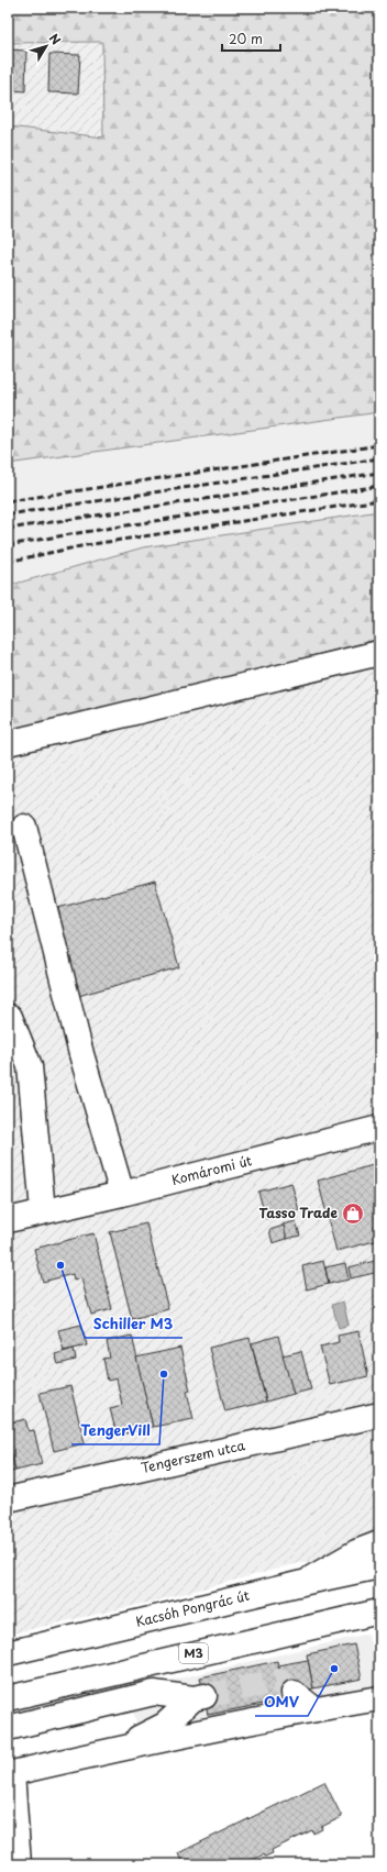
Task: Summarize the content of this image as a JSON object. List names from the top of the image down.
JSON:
{
  "streets": {
    "street": [
      "Komáromi út",
      "Tengerszem utca",
      "Kacsóh Pongrác út",
      "M3"
    ]
  },
  "places": {
    "shop": ["Tasso Trade"],
    "other": ["Schiller M3", "TengerVill", "OMV"]
  },
  "scale_bar": "20 m",
  "north": "top right"
}
